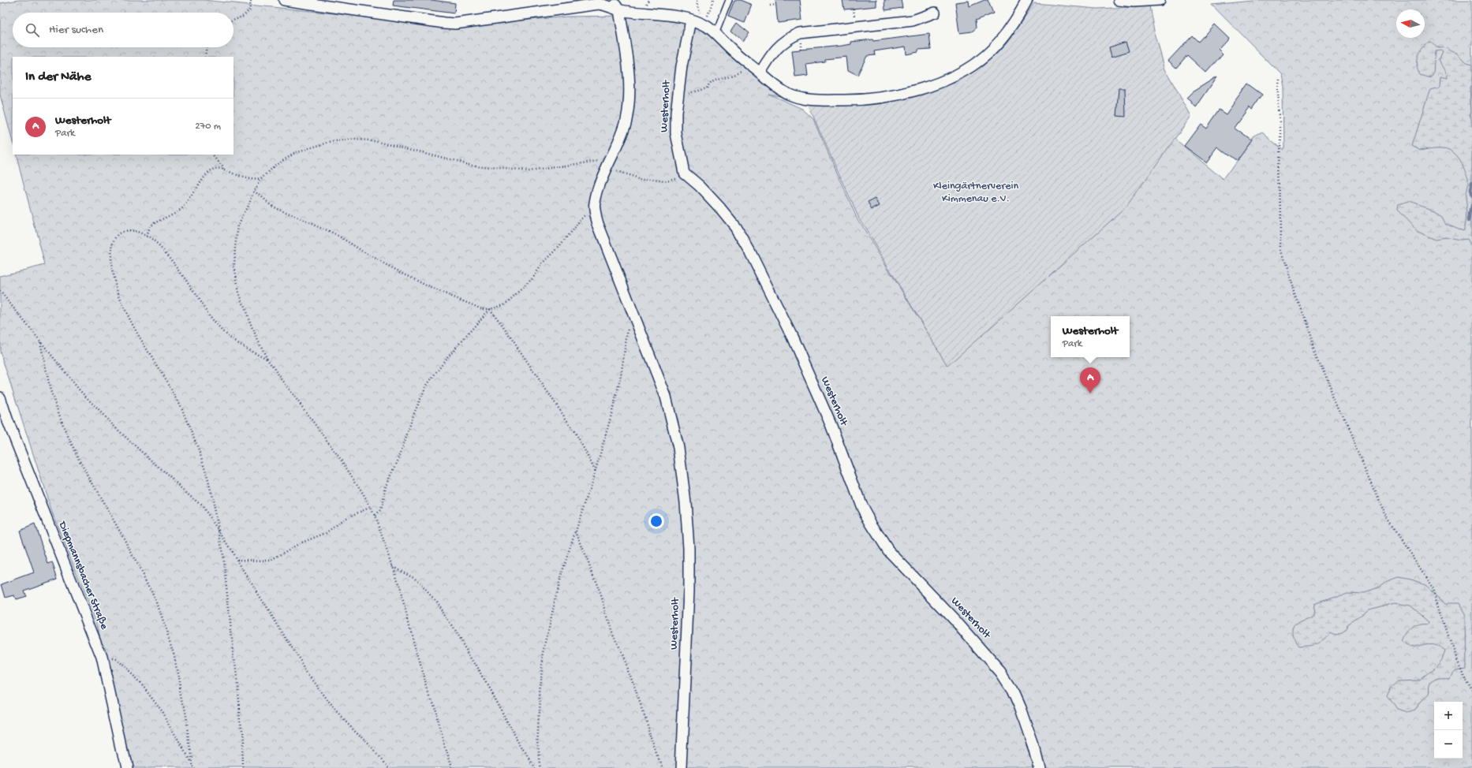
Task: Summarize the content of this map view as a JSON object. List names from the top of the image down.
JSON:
{
  "streets": {
    "street": ["Westerholt", "Diepmannsbacher Straße"]
  },
  "parks": ["Kleingärtnerverein Kimmenau e.V."],
  "north": "left",
  "page": {
    "search": "Hier suchen",
    "heading": "In der Nähe",
    "list": [
      {
        "mark": "A",
        "name": "Westerholt",
        "note": "Park",
        "value": "270 m"
      }
    ],
    "popup": ["Westerholt", "Park"],
    "pins": "A",
    "map_buttons": ["+", "−"]
  }
}
